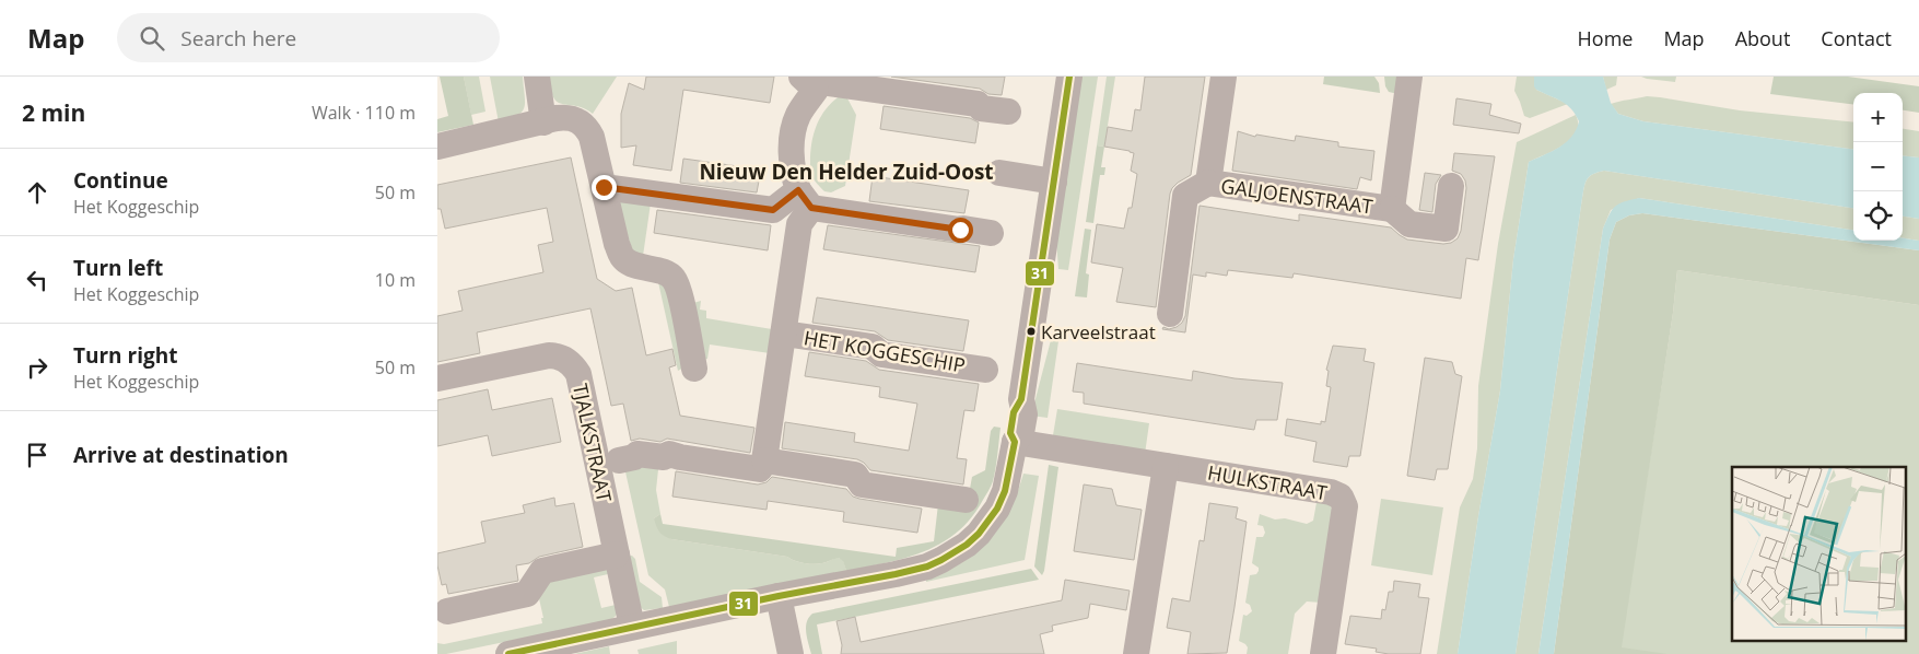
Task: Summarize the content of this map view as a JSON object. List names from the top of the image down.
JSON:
{
  "streets": {
    "street": [
      "GALJOENSTRAAT",
      "HET KOGGESCHIP",
      "TJALKSTRAAT",
      "HULKSTRAAT"
    ]
  },
  "districts": ["Nieuw Den Helder Zuid-Oost"],
  "places": ["Karveelstraat"],
  "lines": ["transit line 31"],
  "page": {
    "header": "Map",
    "search": "Search here",
    "nav": [
      "Home",
      "Map",
      "About",
      "Contact"
    ],
    "heading": ["2 min", "Walk · 110 m"],
    "map_buttons": ["+", "−"],
    "list": [
      ["Continue", "Het Koggeschip", "50 m"],
      ["Turn left", "Het Koggeschip", "10 m"],
      ["Turn right", "Het Koggeschip", "50 m"],
      "Arrive at destination"
    ]
  }
}
